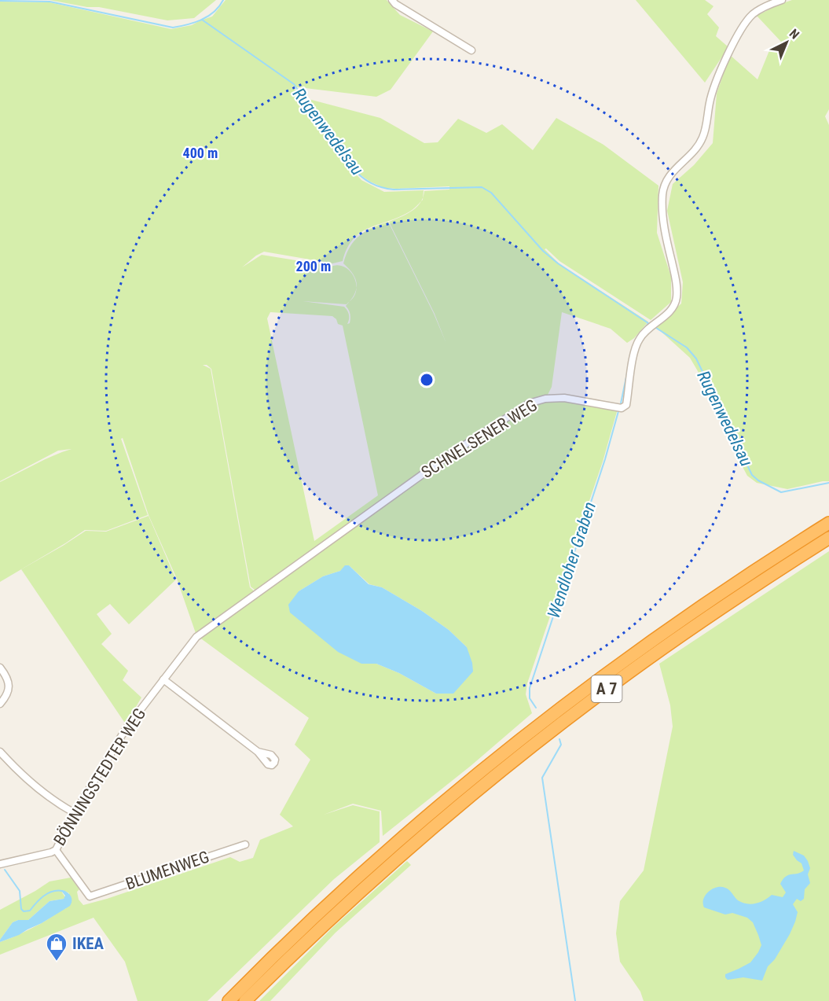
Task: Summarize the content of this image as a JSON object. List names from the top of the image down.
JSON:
{
  "streets": {
    "highway": ["A 7"],
    "street": ["SCHNELSENER WEG", "BÖNNINGSTEDTER WEG", "BLUMENWEG"]
  },
  "crossings": [
    ["SCHNELSENER WEG", "BÖNNINGSTEDTER WEG"],
    ["BÖNNINGSTEDTER WEG", "BLUMENWEG"]
  ],
  "water": ["Rugenwedelsau", "Wendloher Graben"],
  "places": {
    "shop": ["IKEA"]
  },
  "north": "top right",
  "rings": ["400 m", "200 m"]
}
